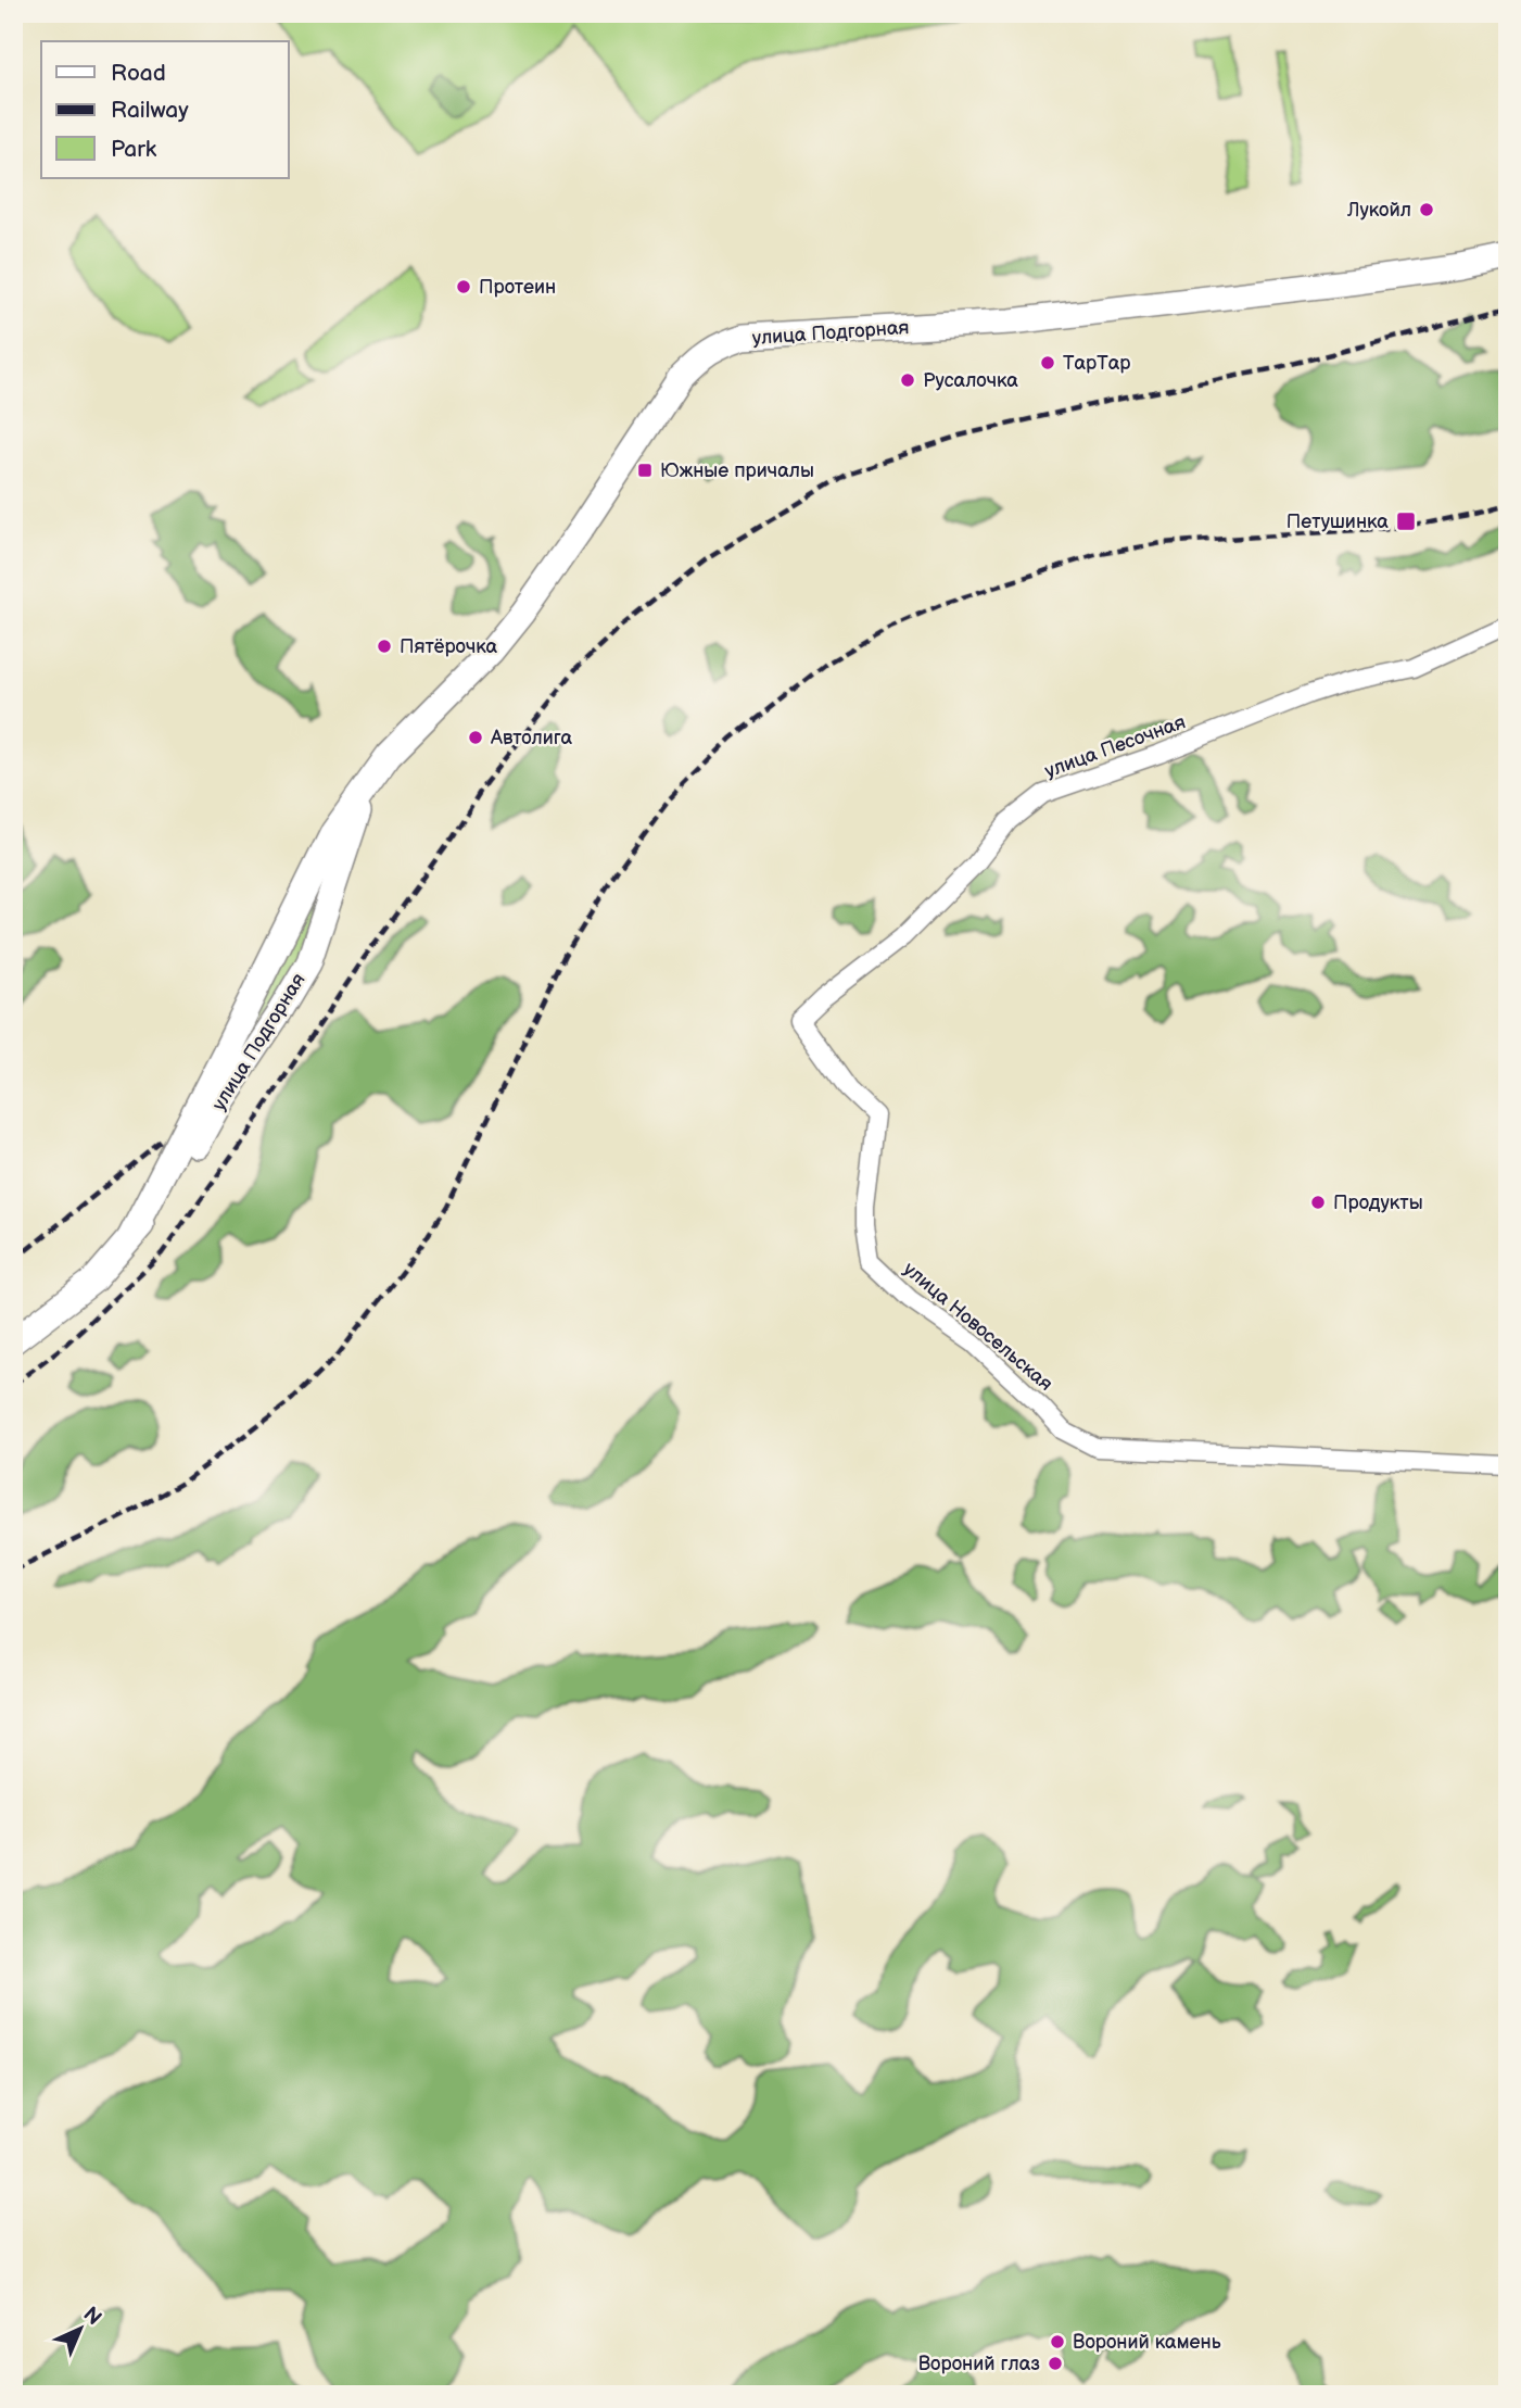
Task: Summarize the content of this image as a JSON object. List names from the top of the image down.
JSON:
{
  "streets": {
    "main road": ["улица Подгорная"],
    "street": ["улица Песочная", "улица Новосельская"]
  },
  "crossings": [
    ["улица Песочная", "улица Новосельская"]
  ],
  "places": {
    "other": [
      "Лукойл",
      "Протеин",
      "ТарТар",
      "Русалочка",
      "Пятёрочка",
      "Автолига",
      "Продукты",
      "Вороний камень",
      "Вороний глаз"
    ],
    "transit": ["Южные причалы", "Петушинка"]
  },
  "legend": ["Road", "Railway", "Park"],
  "north": "top right"
}
